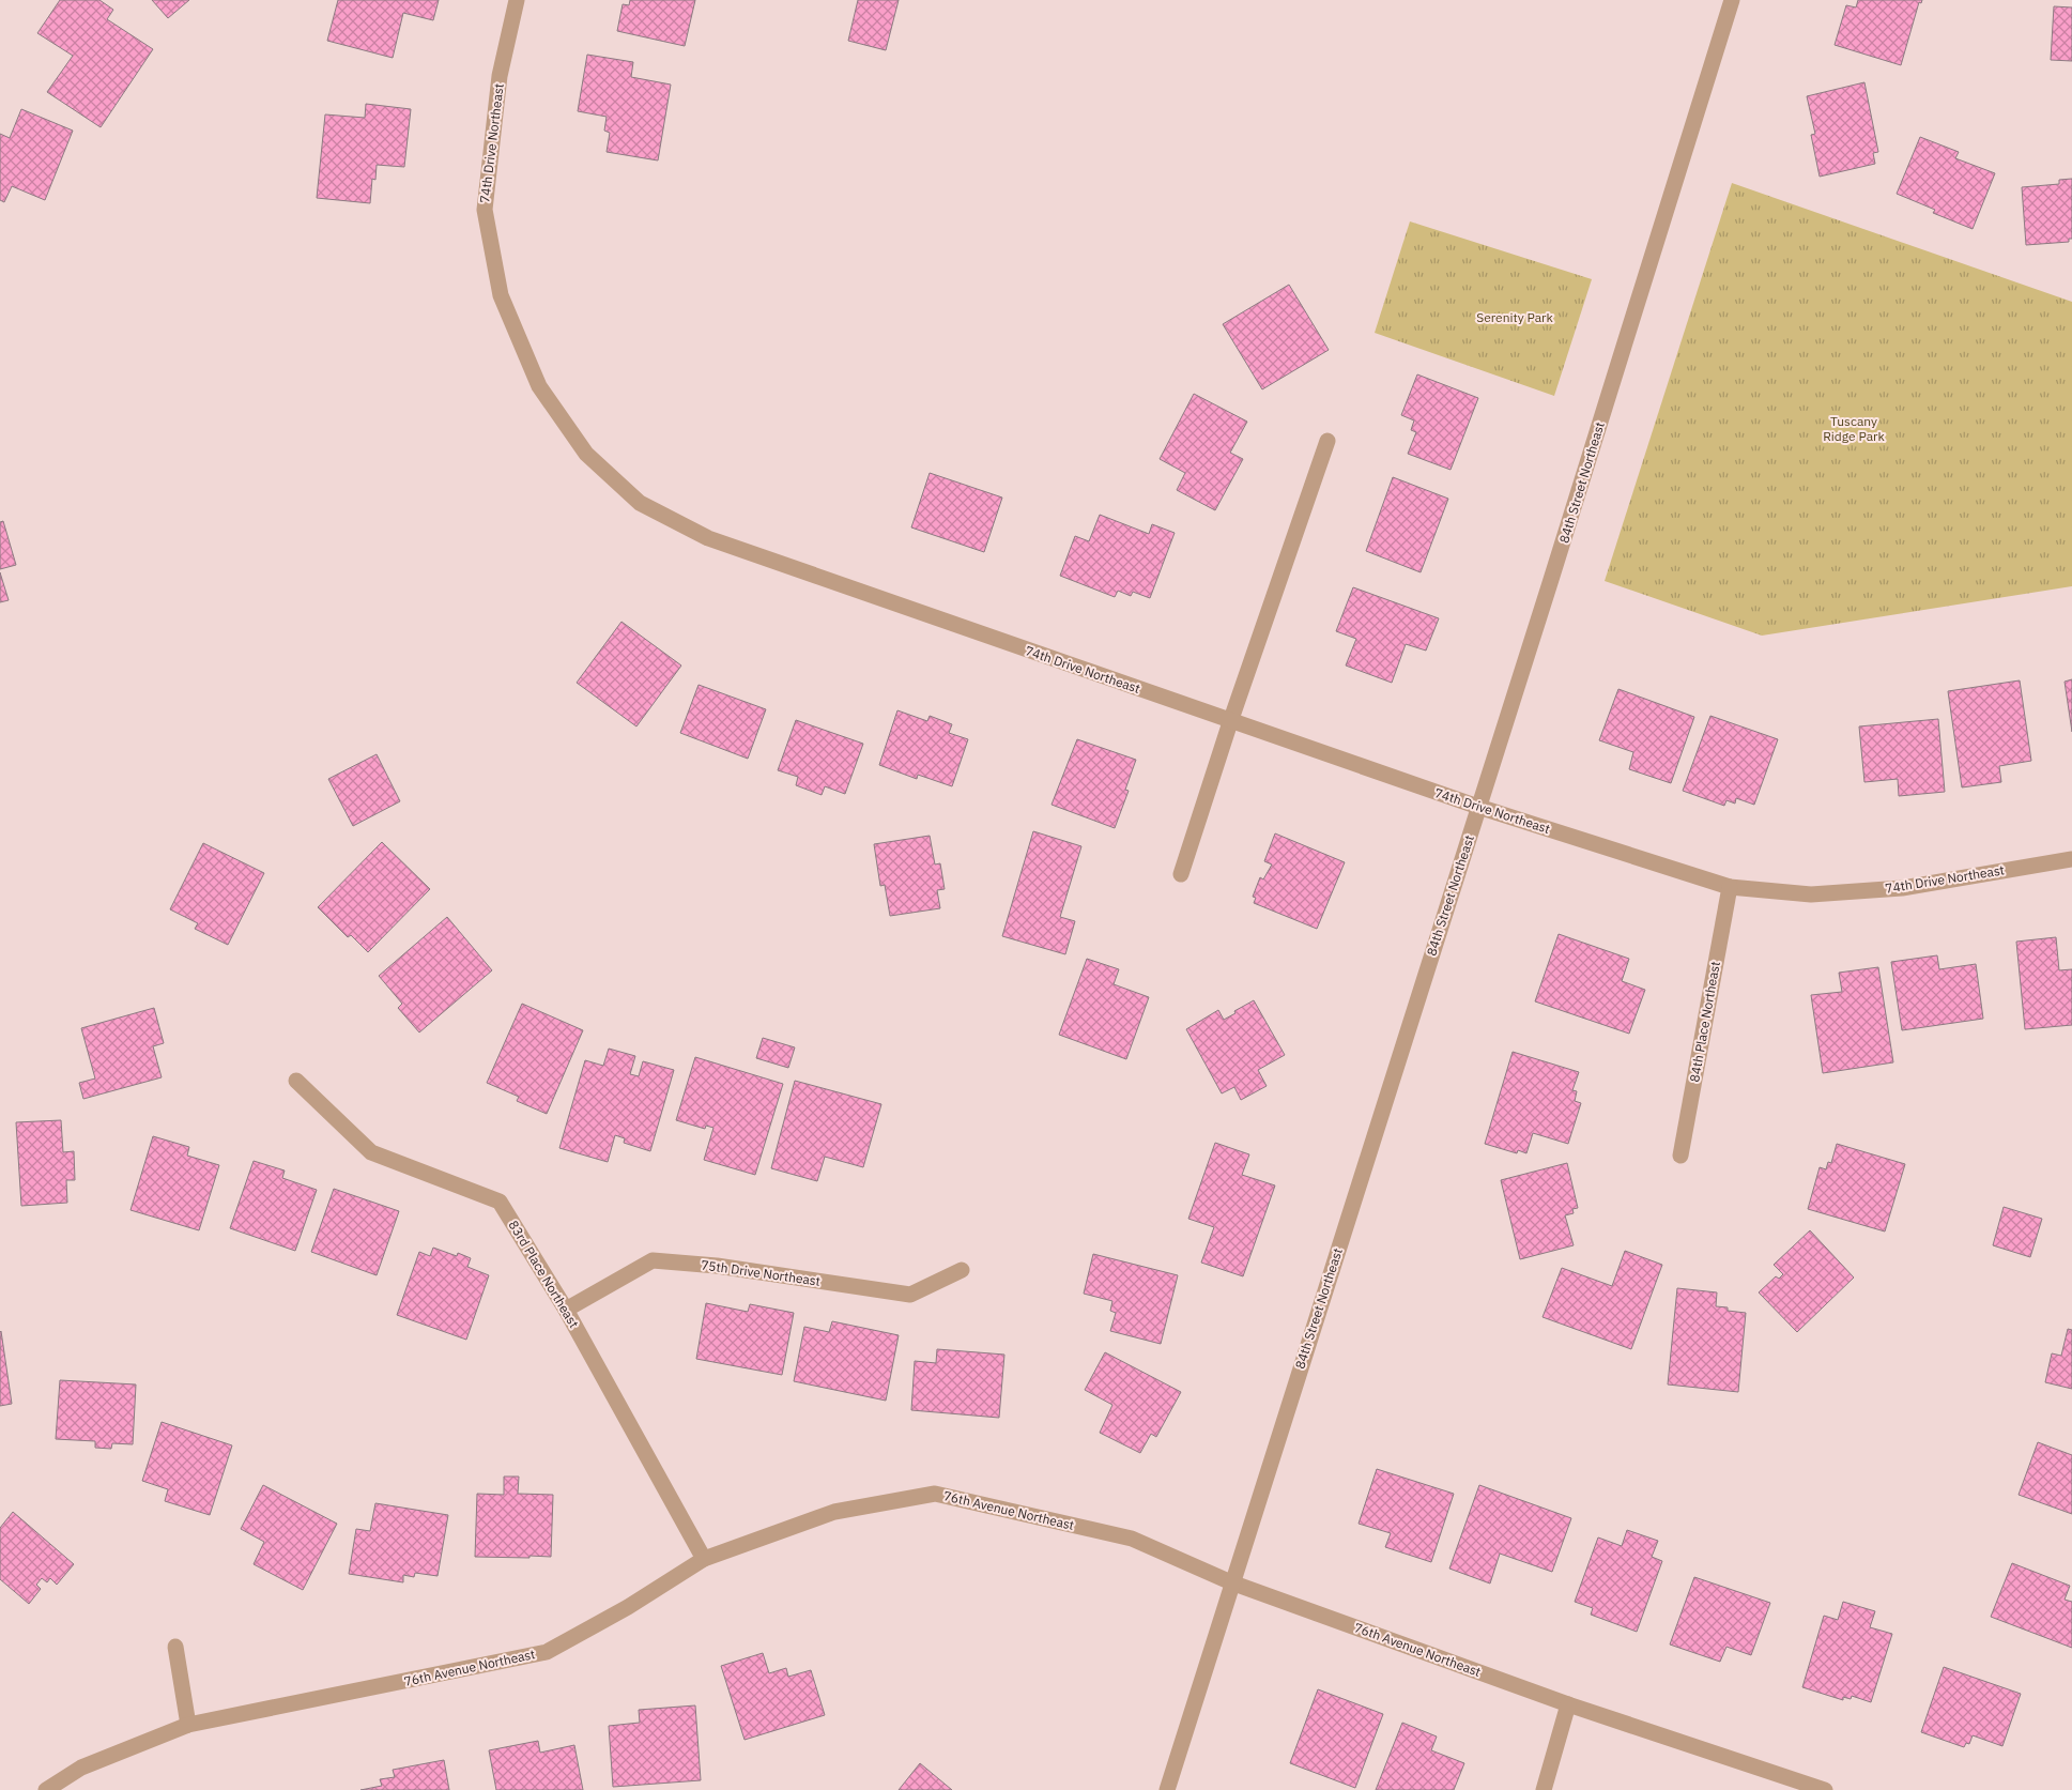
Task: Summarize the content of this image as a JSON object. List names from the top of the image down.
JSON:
{
  "streets": {
    "street": [
      "74th Drive Northeast",
      "84th Street Northeast",
      "84th Place Northeast",
      "75th Drive Northeast",
      "83rd Place Northeast",
      "76th Avenue Northeast"
    ]
  },
  "crossings": [
    ["74th Drive Northeast", "84th Street Northeast"],
    ["74th Drive Northeast", "84th Place Northeast"],
    ["84th Street Northeast", "76th Avenue Northeast"],
    ["75th Drive Northeast", "83rd Place Northeast"],
    ["83rd Place Northeast", "76th Avenue Northeast"]
  ],
  "parks": ["Serenity Park", "Tuscany Ridge Park"]
}
